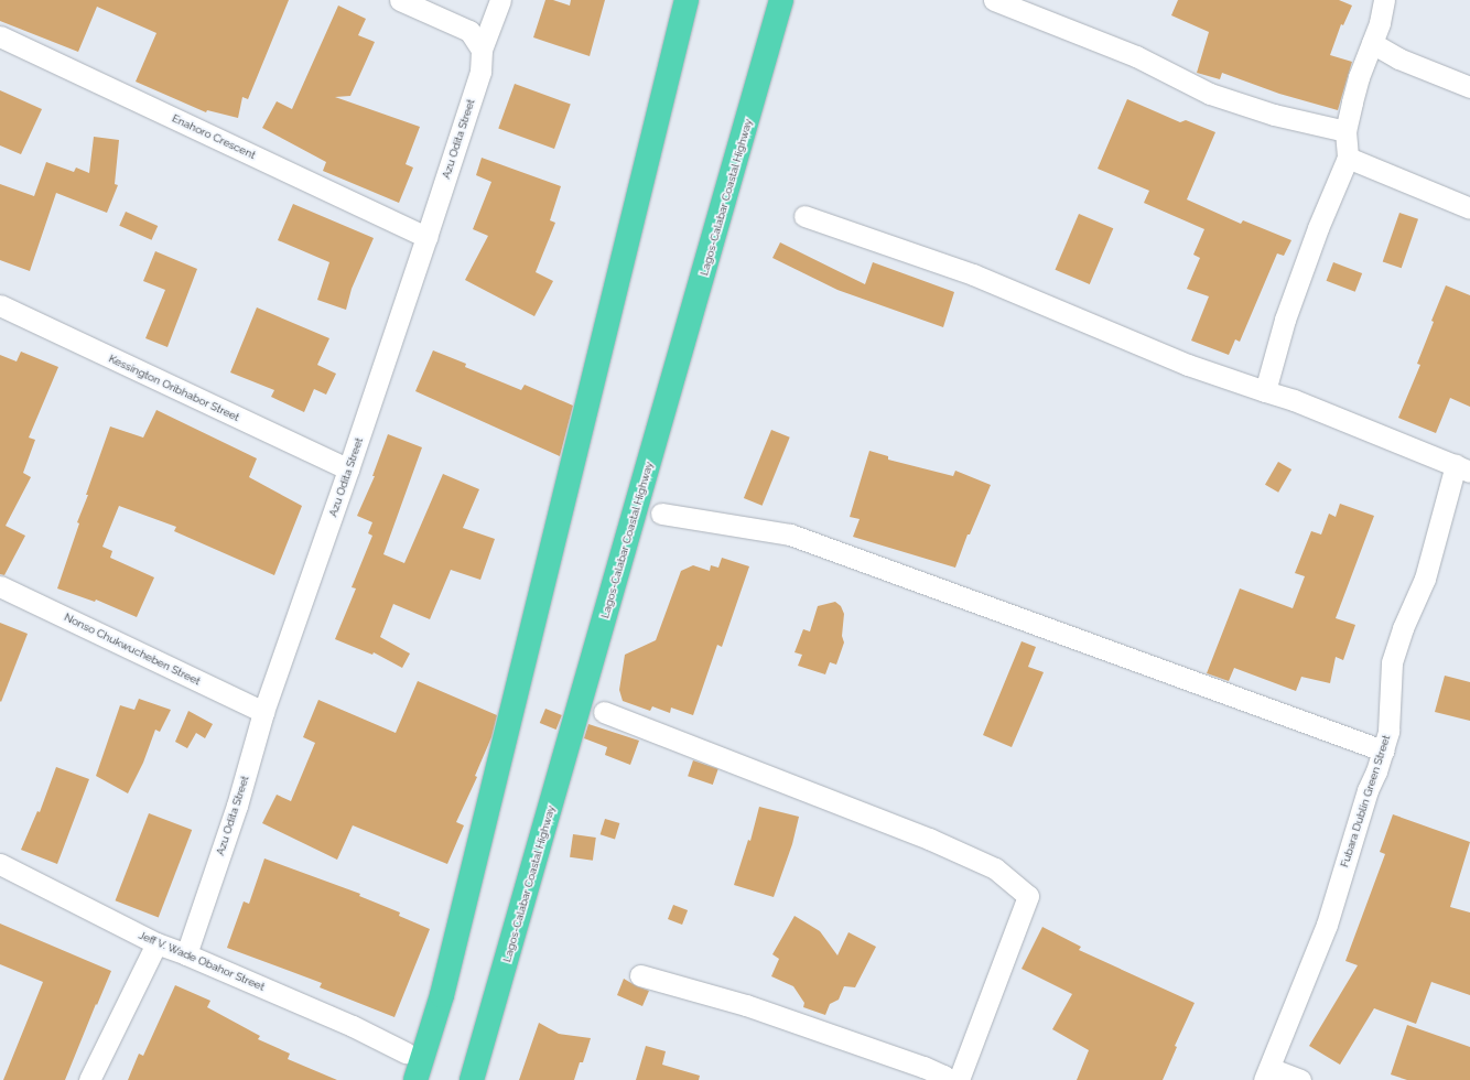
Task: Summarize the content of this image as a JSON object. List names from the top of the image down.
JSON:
{
  "streets": {
    "highway": ["Lagos-Calabar Coastal Highway"],
    "street": [
      "Enahoro Crescent",
      "Azu Odita Street",
      "Kessington Oribhabor Street",
      "Nonso Chukwucheben Street",
      "Fubara Dublin Green Street",
      "Jeff V. Wade Obahor Street"
    ]
  },
  "crossings": [
    ["Enahoro Crescent", "Azu Odita Street"],
    ["Azu Odita Street", "Kessington Oribhabor Street"],
    ["Azu Odita Street", "Nonso Chukwucheben Street"],
    ["Azu Odita Street", "Jeff V. Wade Obahor Street"]
  ]
}
